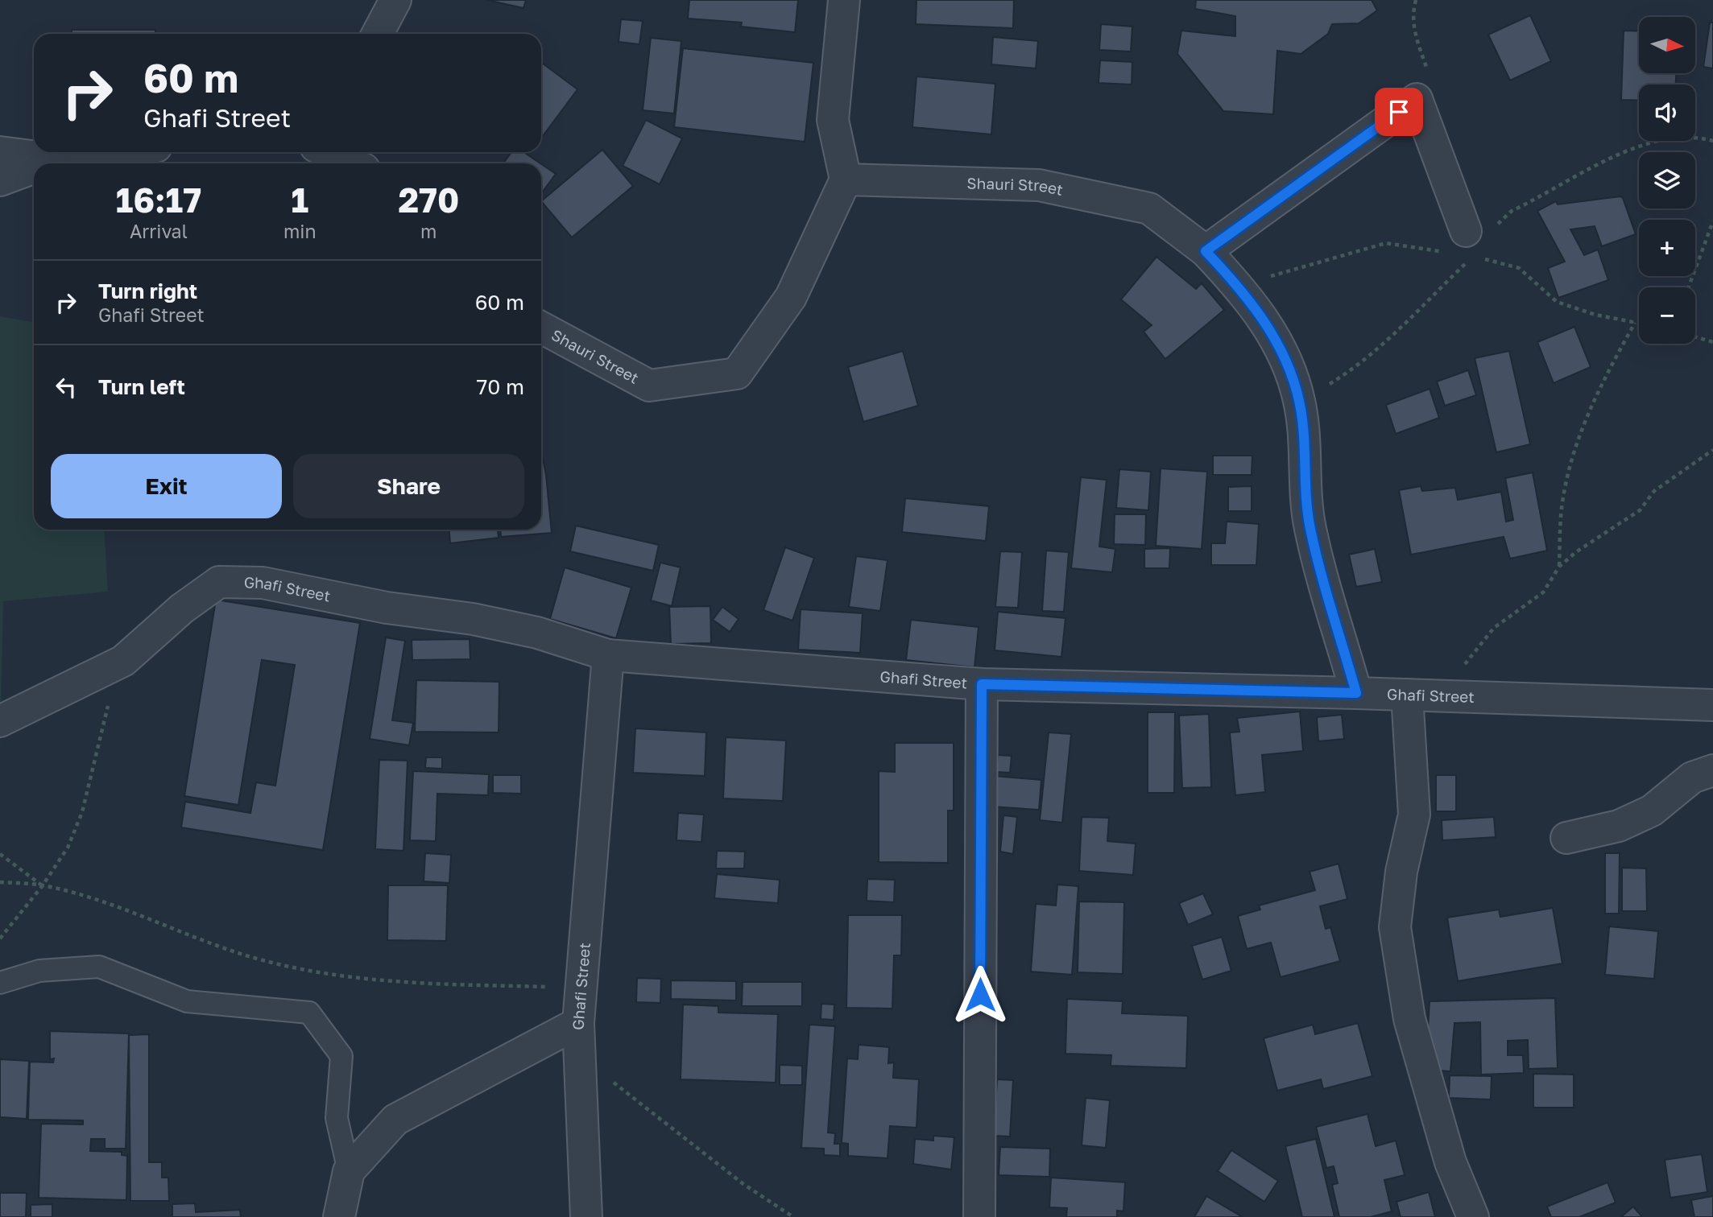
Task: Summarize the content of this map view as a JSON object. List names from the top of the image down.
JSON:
{
  "streets": {
    "street": ["Shauri Street", "Ghafi Street"]
  },
  "crossings": [
    ["Shauri Street", "Ghafi Street"]
  ],
  "north": "right",
  "page": {
    "map_buttons": ["+", "−"],
    "turn": ["60 m", "Ghafi Street"],
    "eta": [
      "16:17",
      "Arrival",
      "1",
      "min",
      "270",
      "m"
    ],
    "list": [
      {
        "name": "Turn right",
        "note": "Ghafi Street",
        "value": "60 m"
      },
      {
        "name": "Turn left",
        "value": "70 m"
      }
    ],
    "buttons": ["Exit", "Share"]
  }
}
